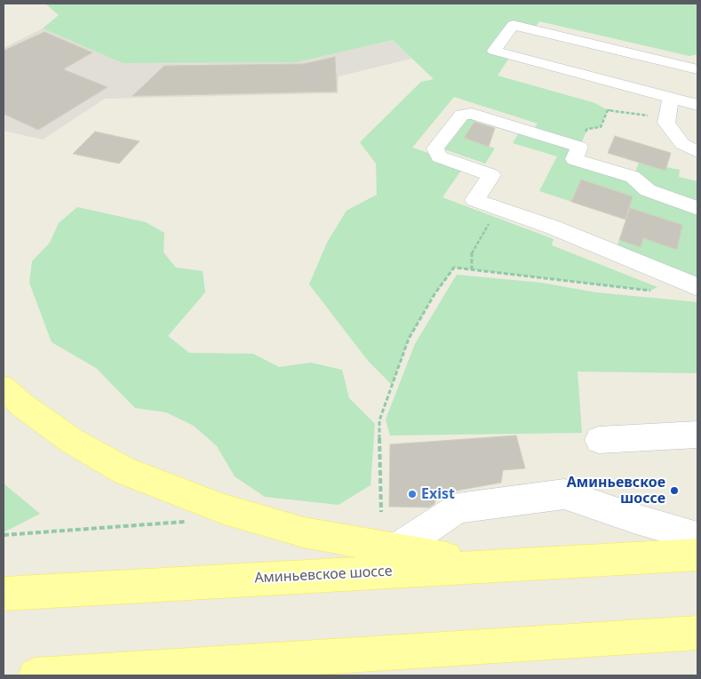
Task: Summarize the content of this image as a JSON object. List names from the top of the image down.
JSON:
{
  "streets": {
    "main road": ["Аминьевское шоссе"]
  },
  "places": ["Аминьевское шоссе", "Exist"]
}
